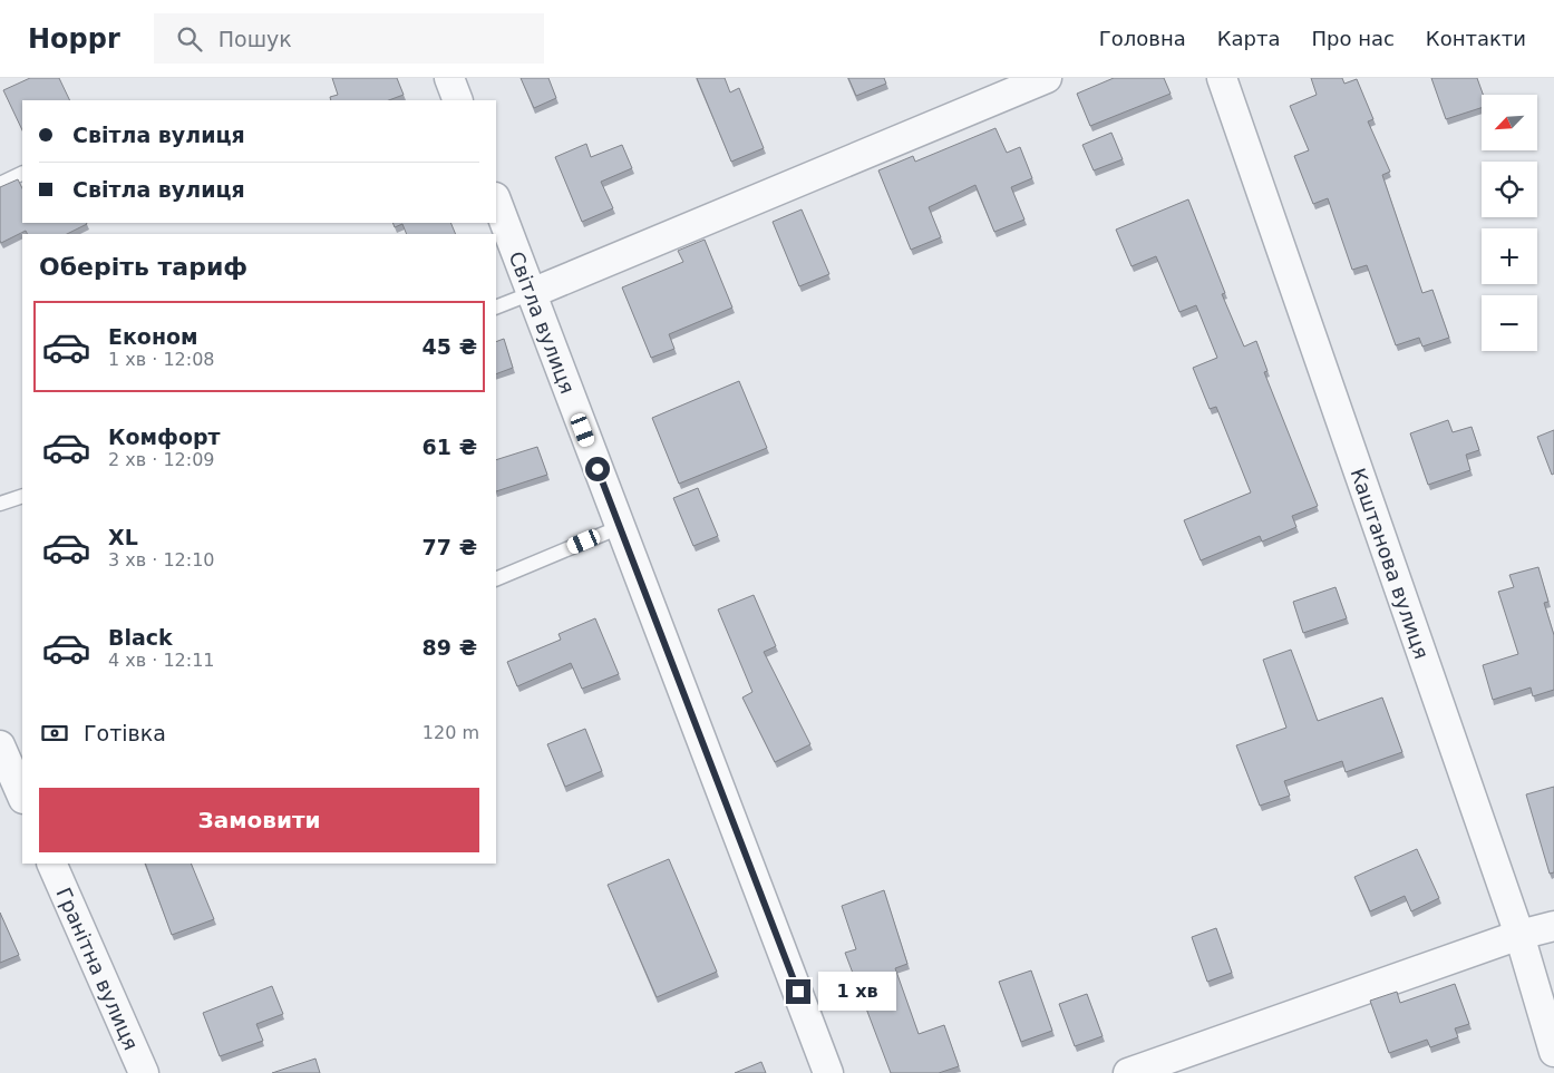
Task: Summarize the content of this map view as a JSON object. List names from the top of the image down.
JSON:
{
  "streets": {
    "street": ["Світла вулиця", "Каштанова вулиця", "Гранітна вулиця"]
  },
  "north": "bottom left",
  "page": {
    "header": "Hoppr",
    "search": "Пошук",
    "nav": [
      "Головна",
      "Карта",
      "Про нас",
      "Контакти"
    ],
    "map_buttons": ["+", "−"],
    "banner": ["Світла вулиця", "Світла вулиця"],
    "heading": "Оберіть тариф",
    "list": [
      {
        "name": "Економ",
        "note": "1 хв · 12:08",
        "value": "45 ₴"
      },
      {
        "name": "Комфорт",
        "note": "2 хв · 12:09",
        "value": "61 ₴"
      },
      {
        "name": "XL",
        "note": "3 хв · 12:10",
        "value": "77 ₴"
      },
      {
        "name": "Black",
        "note": "4 хв · 12:11",
        "value": "89 ₴"
      }
    ],
    "pay": ["Готівка", "120 m"],
    "buttons": "Замовити",
    "bubble": "1 хв"
  }
}
